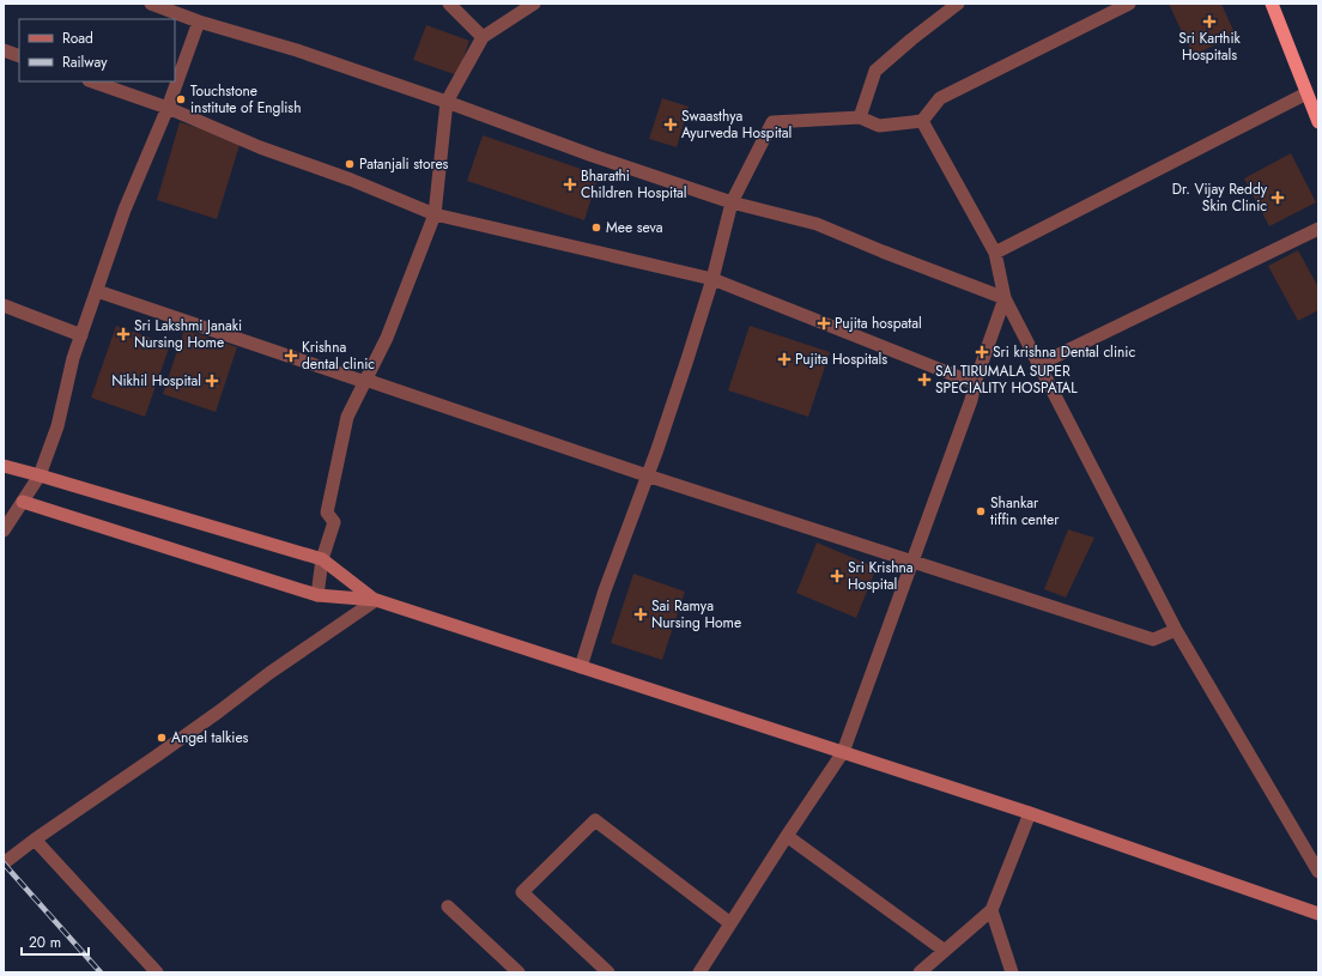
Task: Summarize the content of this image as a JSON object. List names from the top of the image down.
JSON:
{
  "places": {
    "health": [
      "Sri Karthik Hospitals",
      "Swaasthya Ayurveda Hospital",
      "Bharathi Children Hospital",
      "Dr. Vijay Reddy Skin Clinic",
      "Pujita hospatal",
      "Sri Lakshmi Janaki Nursing Home",
      "Sri krishna Dental clinic",
      "Krishna dental clinic",
      "Pujita Hospitals",
      "SAI TIRUMALA SUPER SPECIALITY HOSPATAL",
      "Nikhil Hospital",
      "Sri Krishna Hospital",
      "Sai Ramya Nursing Home"
    ],
    "other": [
      "Touchstone institute of English",
      "Patanjali stores",
      "Mee seva",
      "Shankar tiffin center",
      "Angel talkies"
    ]
  },
  "legend": ["Road", "Railway"],
  "scale_bar": "20 m"
}
